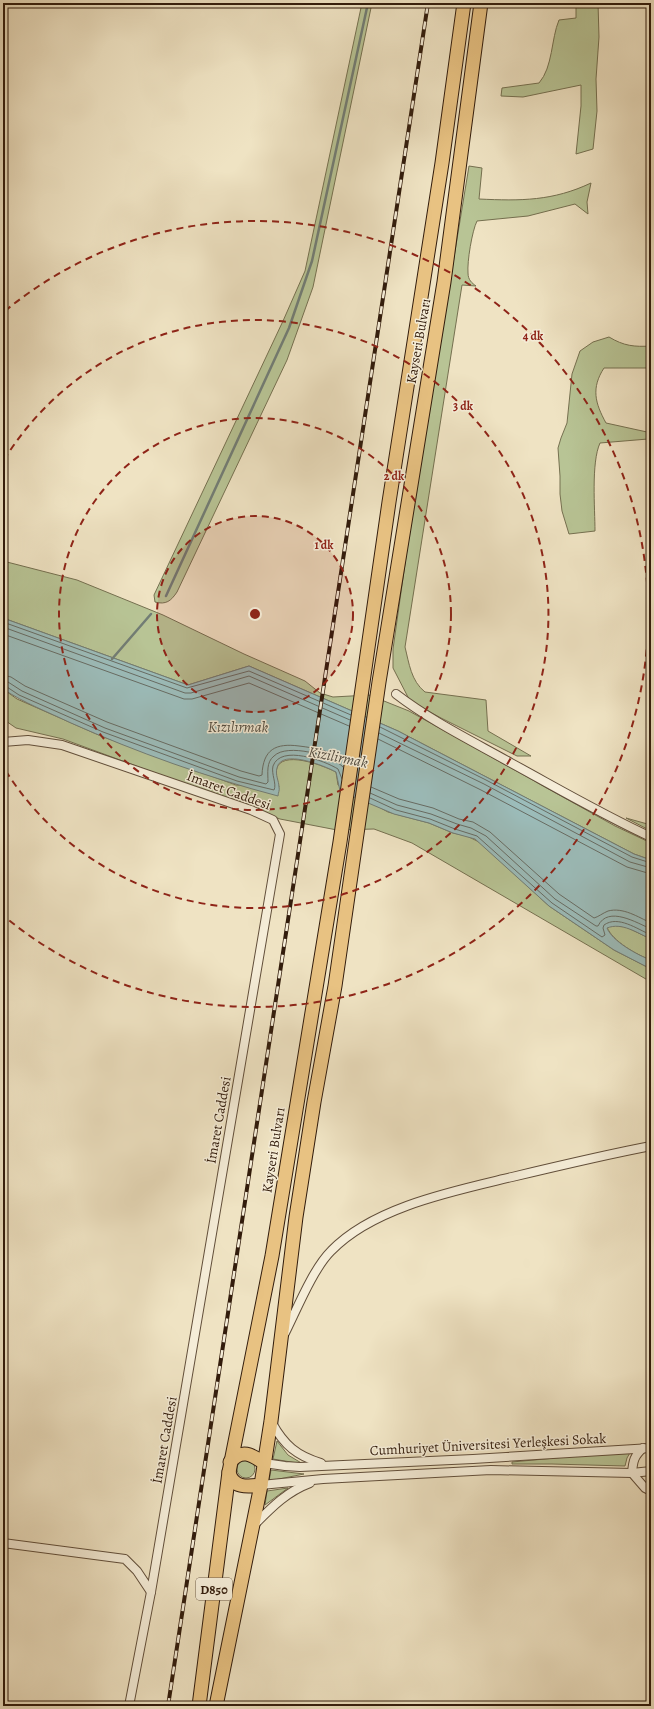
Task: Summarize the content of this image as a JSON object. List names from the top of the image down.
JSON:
{
  "streets": {
    "highway": ["Kayseri Bulvarı", "D850"],
    "street": ["İmaret Caddesi", "Cumhuriyet Üniversitesi Yerleşkesi Sokak"]
  },
  "crossings": [
    ["Kayseri Bulvarı", "Cumhuriyet Üniversitesi Yerleşkesi Sokak"],
    ["Kayseri Bulvarı", "D850"],
    ["Cumhuriyet Üniversitesi Yerleşkesi Sokak", "D850"]
  ],
  "water": ["Kızılırmak", "Kizilirmak"],
  "rings": [
    "4 dk",
    "3 dk",
    "2 dk",
    "1 dk"
  ]
}
